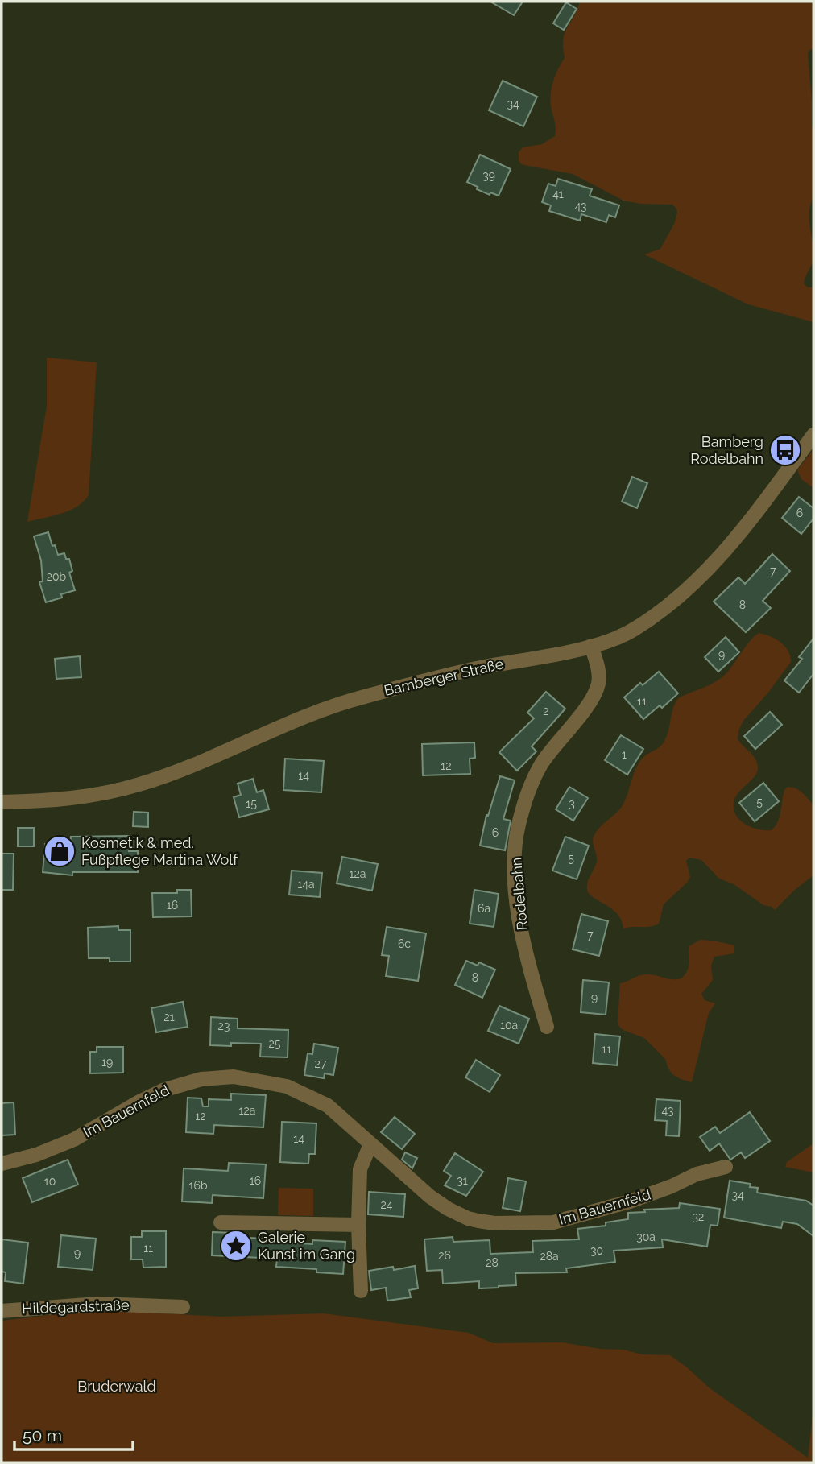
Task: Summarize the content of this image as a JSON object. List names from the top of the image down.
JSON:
{
  "streets": {
    "street": [
      "Bamberger Straße",
      "Rodelbahn",
      "Im Bauernfeld",
      "Hildegardstraße"
    ]
  },
  "crossings": [
    ["Bamberger Straße", "Rodelbahn"]
  ],
  "parks": ["Bruderwald"],
  "places": {
    "bus stop": ["Bamberg Rodelbahn"],
    "shop": ["Kosmetik & med. Fußpflege Martina Wolf"],
    "place": ["Galerie Kunst im Gang"]
  },
  "house_numbers": [
    "34",
    "39",
    "41",
    "43",
    "6",
    "7",
    "20b",
    "8",
    "9",
    "11",
    "2",
    "1",
    "12",
    "14",
    "5",
    "15",
    "3",
    "6",
    "5",
    "12a",
    "14a",
    "16",
    "6a",
    "7",
    "6c",
    "8",
    "9",
    "21",
    "10a",
    "23",
    "25",
    "11",
    "19",
    "27",
    "12a",
    "43",
    "12",
    "14",
    "16",
    "31",
    "10",
    "16b",
    "34",
    "24",
    "32",
    "30a",
    "11",
    "30",
    "9",
    "26",
    "28a",
    "28"
  ],
  "scale_bar": "50 m"
}
